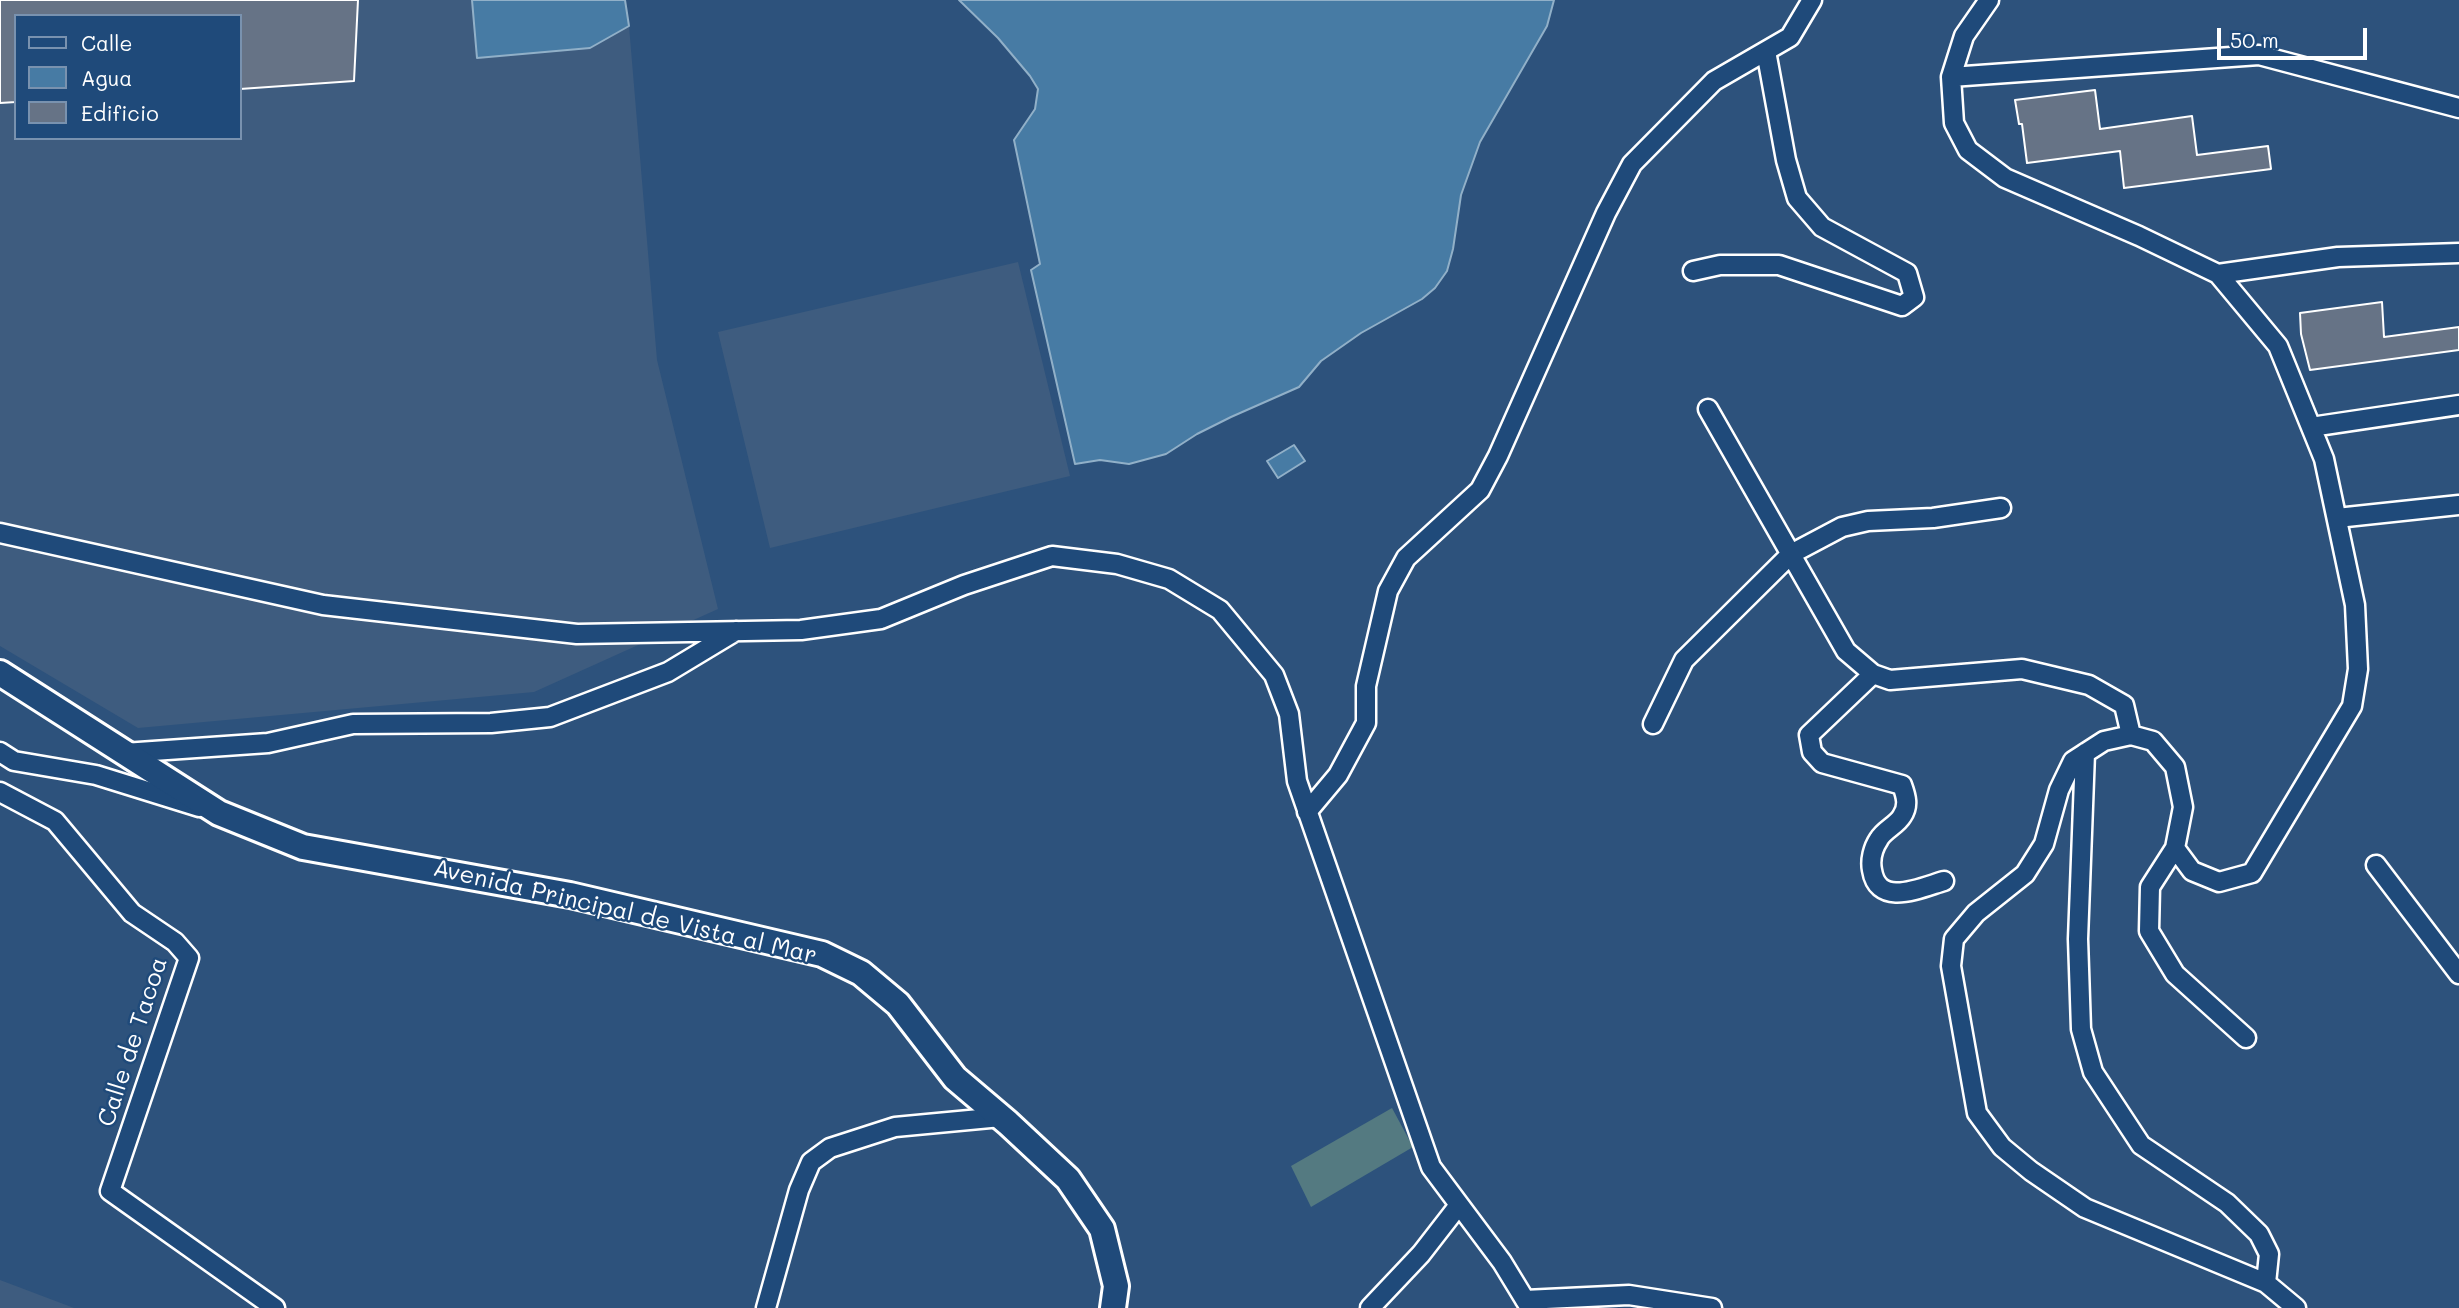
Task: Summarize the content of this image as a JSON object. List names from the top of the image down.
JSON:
{
  "streets": {
    "street": ["Avenida Principal de Vista al Mar", "Calle de Tacoa"]
  },
  "legend": ["Calle", "Agua", "Edificio"],
  "scale_bar": "50 m"
}
